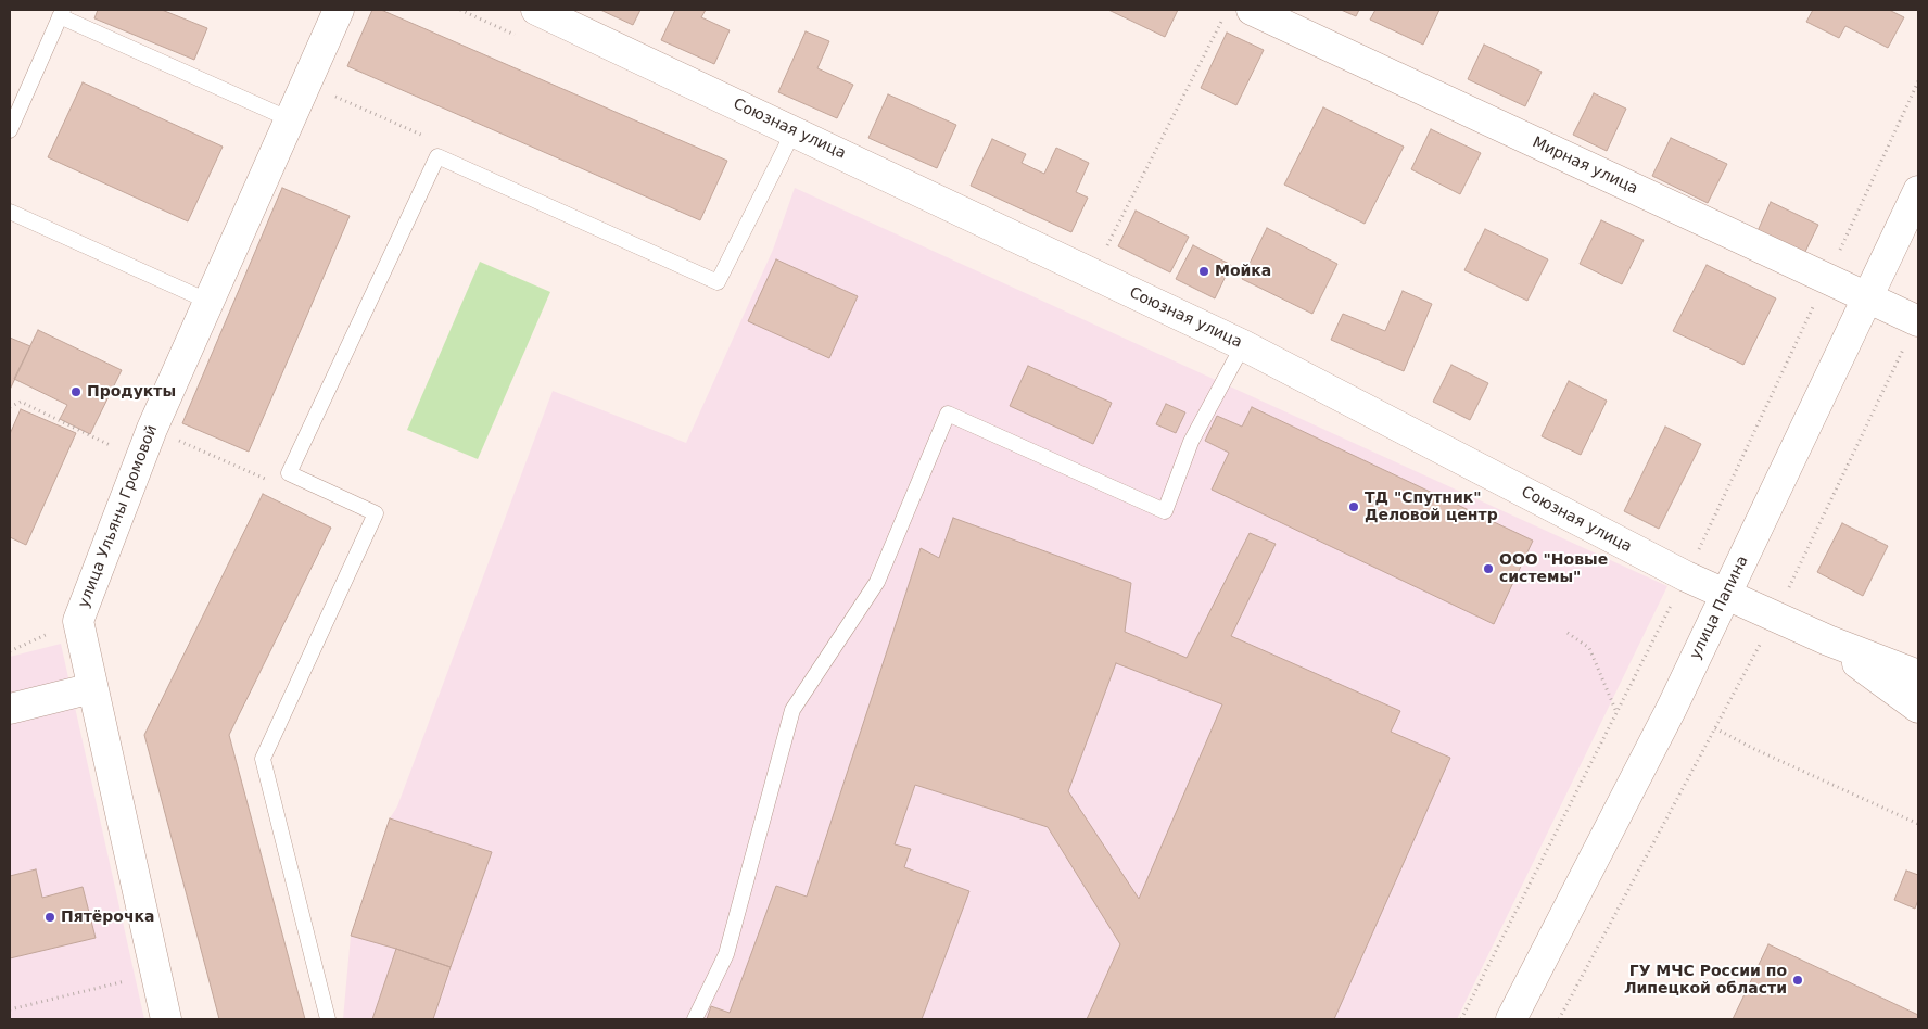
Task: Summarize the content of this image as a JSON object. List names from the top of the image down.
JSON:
{
  "streets": {
    "street": [
      "Союзная улица",
      "Мирная улица",
      "улица Ульяны Громовой",
      "улица Папина"
    ]
  },
  "crossings": [
    ["Союзная улица", "улица Папина"],
    ["Мирная улица", "улица Папина"]
  ],
  "places": [
    "Мойка",
    "Продукты",
    "ТД \"Спутник\" Деловой центр",
    "ООО \"Новые системы\"",
    "Пятёрочка",
    "ГУ МЧС России по Липецкой области"
  ]
}
